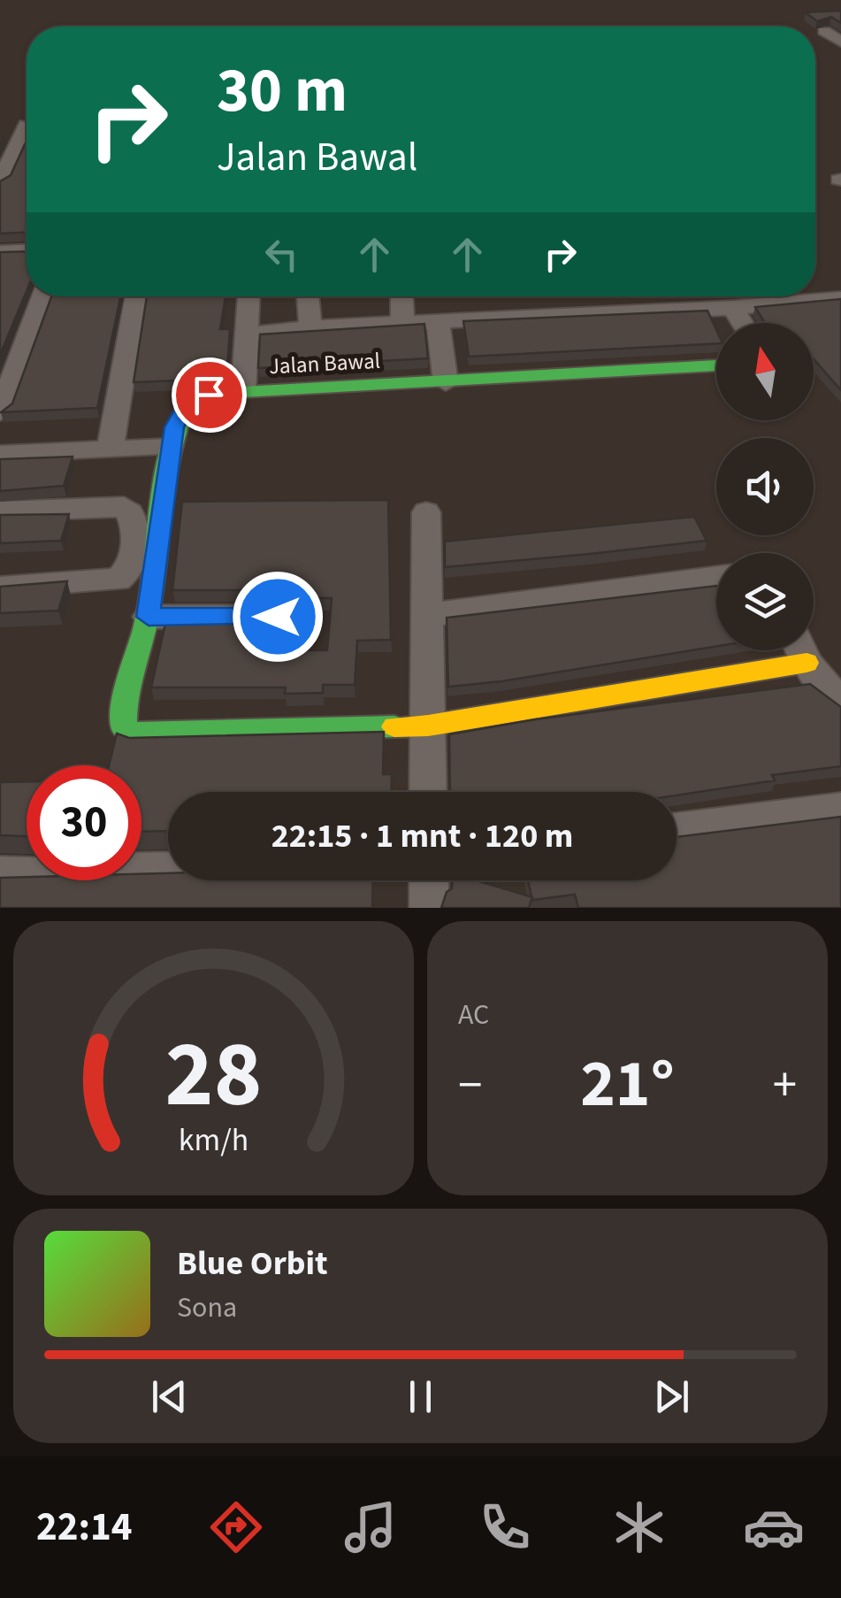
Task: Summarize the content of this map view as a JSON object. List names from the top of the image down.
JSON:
{
  "streets": {
    "street": ["Jalan Bawal"]
  },
  "north": "top",
  "page": {
    "turn": ["30 m", "Jalan Bawal"],
    "limit": "30",
    "trip": "22:15 · 1 mnt · 120 m",
    "tile": "AC",
    "heat": ["−", "21°", "+"],
    "song": ["Blue Orbit", "Sona"],
    "tabs": "22:14",
    "gauge": ["28", "km/h"]
  }
}
